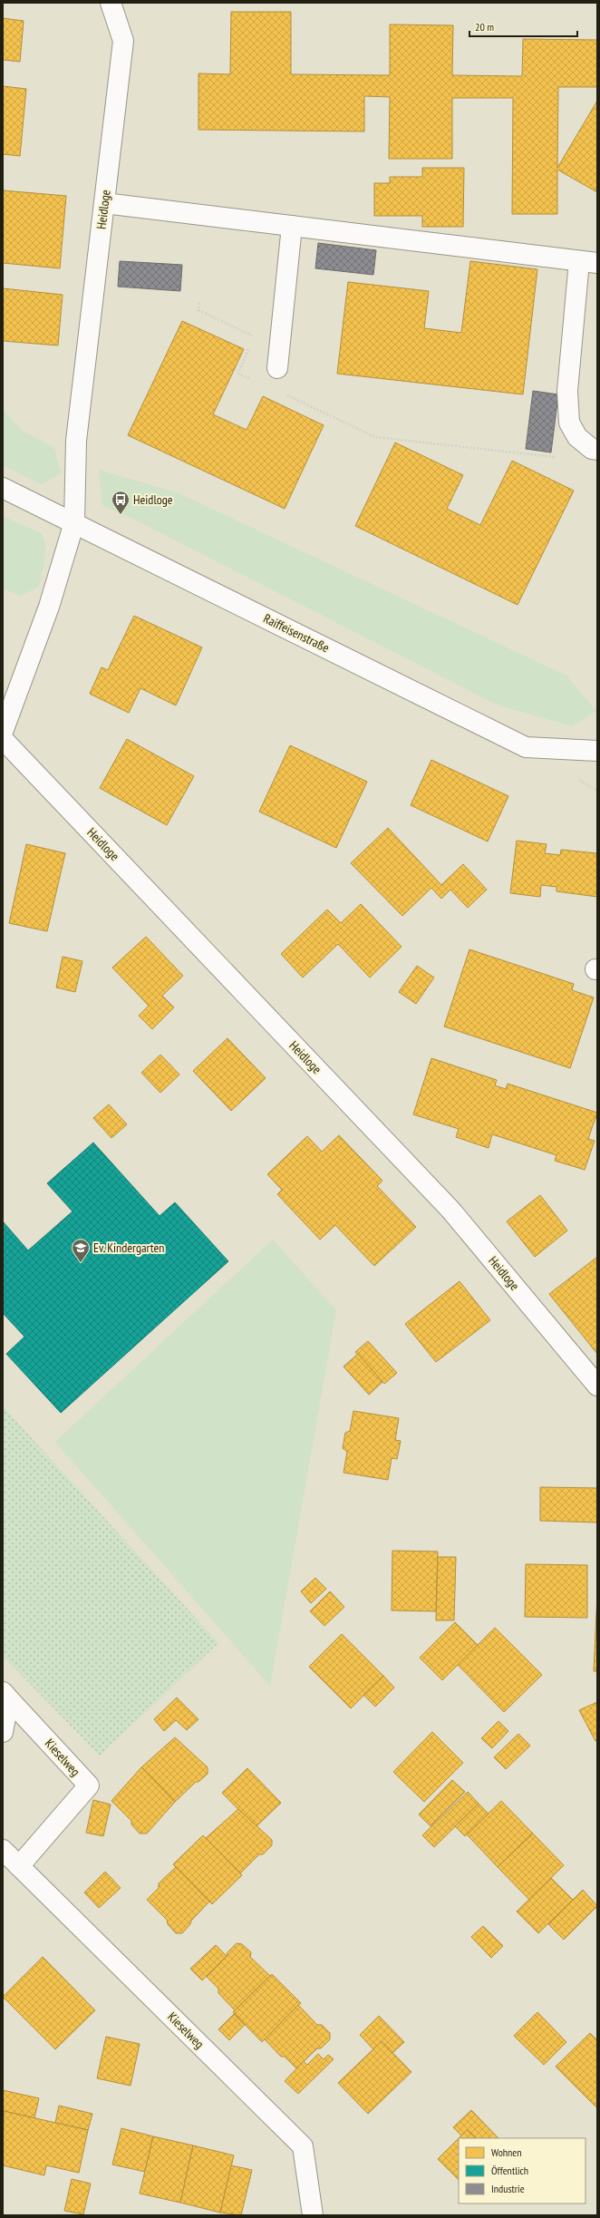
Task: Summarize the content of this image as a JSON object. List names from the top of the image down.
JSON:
{
  "streets": {
    "street": ["Heidloge", "Raiffeisenstraße", "Kieselweg"]
  },
  "crossings": [
    ["Heidloge", "Raiffeisenstraße"]
  ],
  "places": {
    "bus stop": ["Heidloge"],
    "school or university": ["Ev. Kindergarten"]
  },
  "legend": ["Wohnen", "Öffentlich", "Industrie"],
  "scale_bar": "20 m"
}
